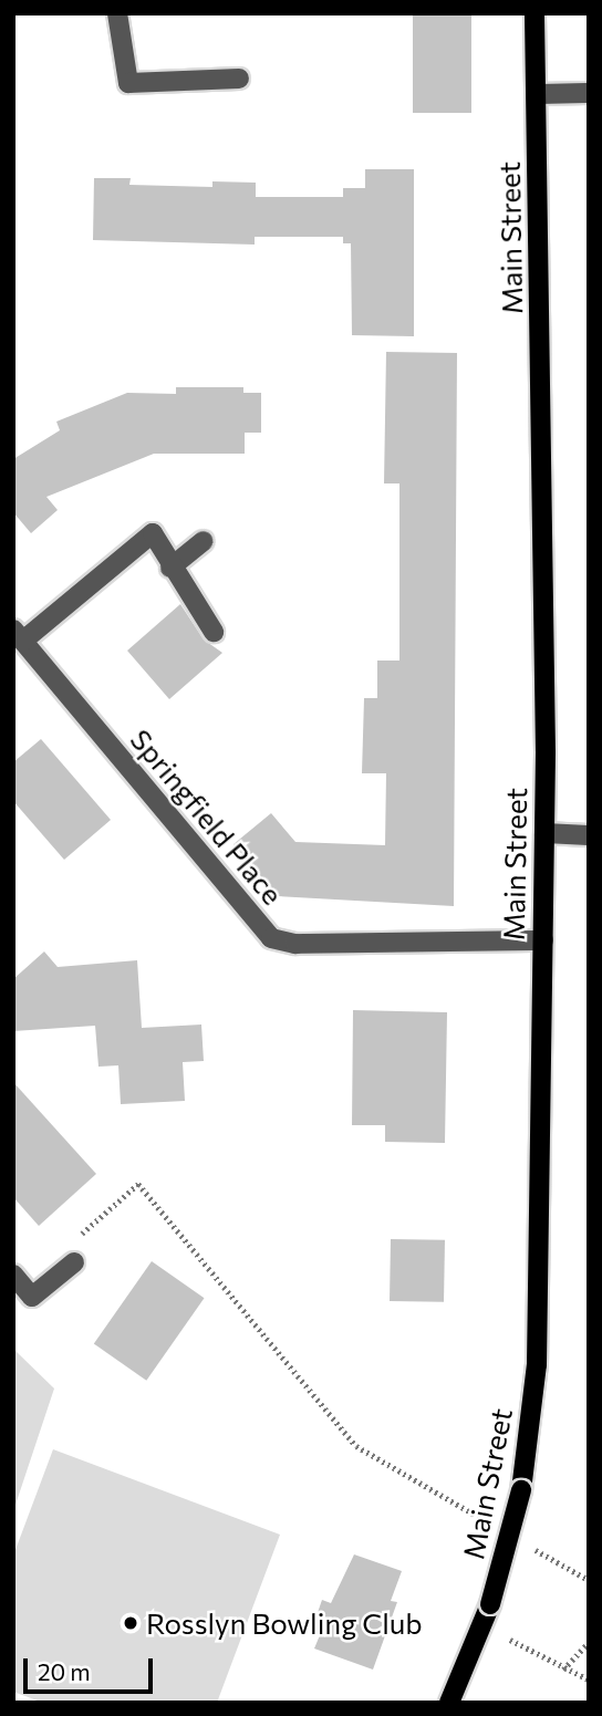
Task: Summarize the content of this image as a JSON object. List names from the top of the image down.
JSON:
{
  "streets": {
    "main road": ["Main Street"],
    "street": ["Springfield Place"]
  },
  "crossings": [
    ["Main Street", "Springfield Place"]
  ],
  "places": ["Rosslyn Bowling Club"],
  "scale_bar": "20 m"
}
